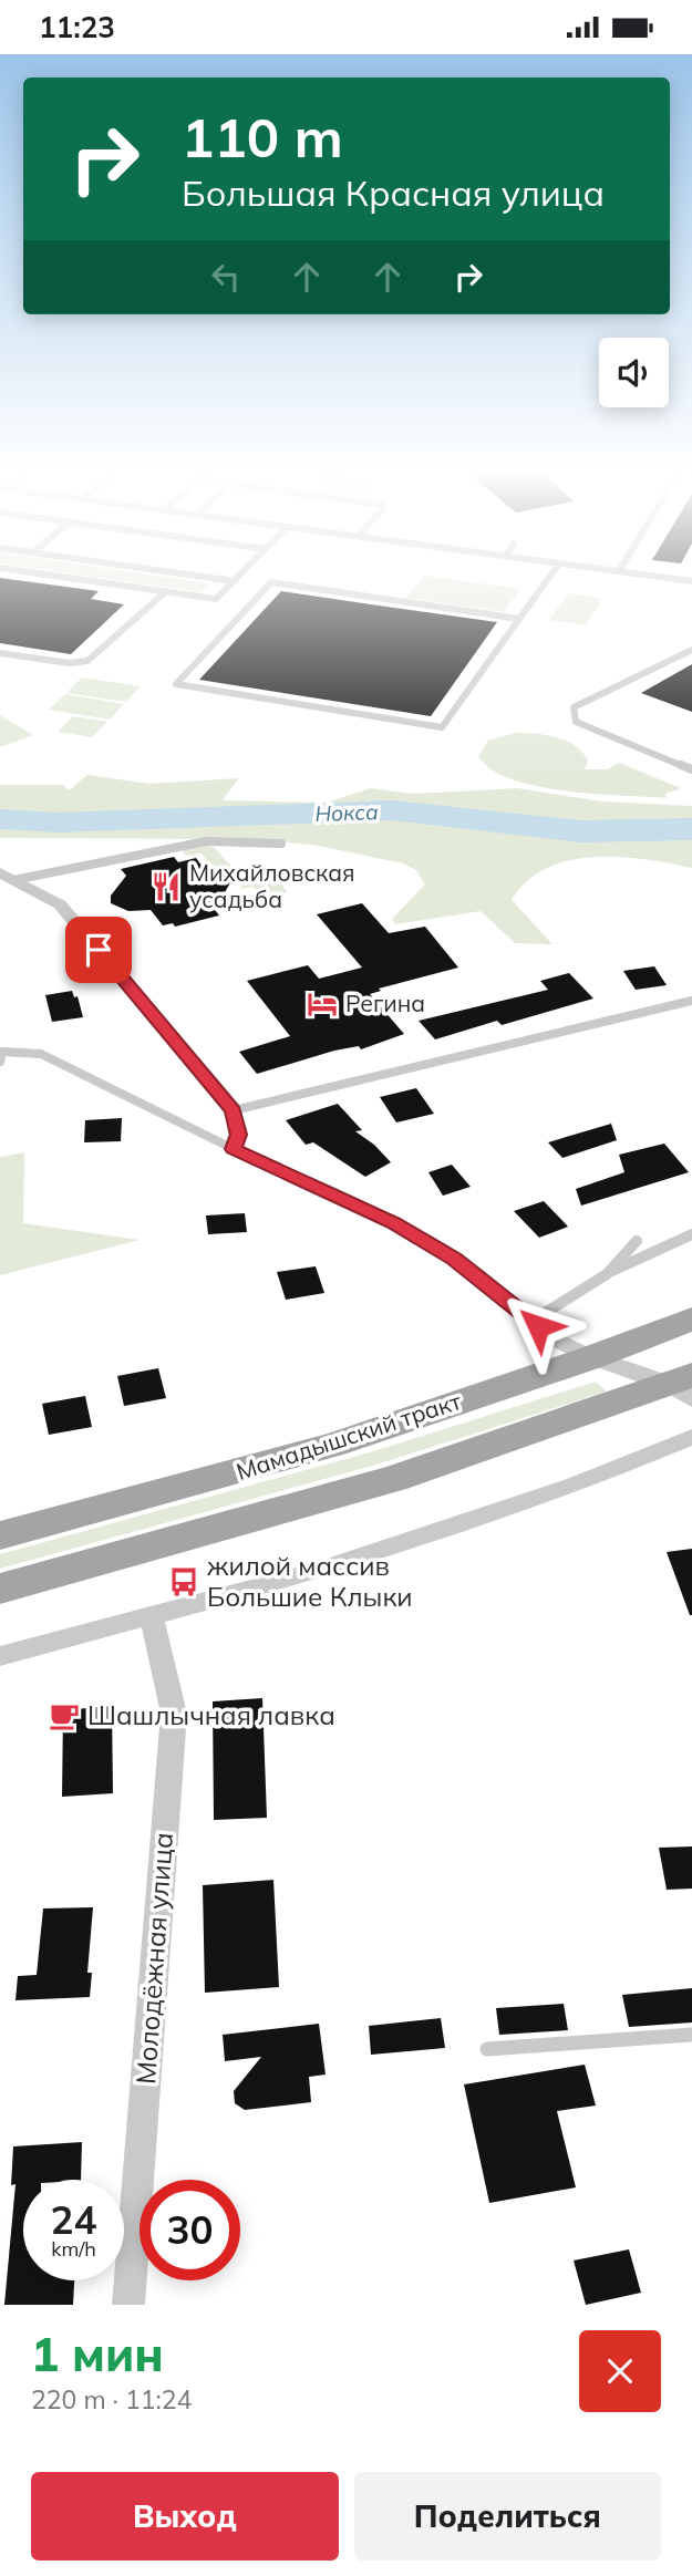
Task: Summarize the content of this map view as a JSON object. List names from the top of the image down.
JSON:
{
  "streets": {
    "main road": ["Мамадышский тракт"],
    "street": ["Молодёжная улица"]
  },
  "water": ["Нокса"],
  "places": {
    "restaurant": ["Михайловская усадьба"],
    "hotel": ["Регина"],
    "bus stop": ["жилой массив Большие Клыки"],
    "cafe": ["Шашлычная лавка"]
  },
  "page": {
    "status": "11:23",
    "turn": ["110 m", "Большая Красная улица"],
    "speed": "24 km/h",
    "limit": "30",
    "heading": ["1 мин", "220 m · 11:24"],
    "buttons": ["Выход", "Поделиться"]
  }
}
